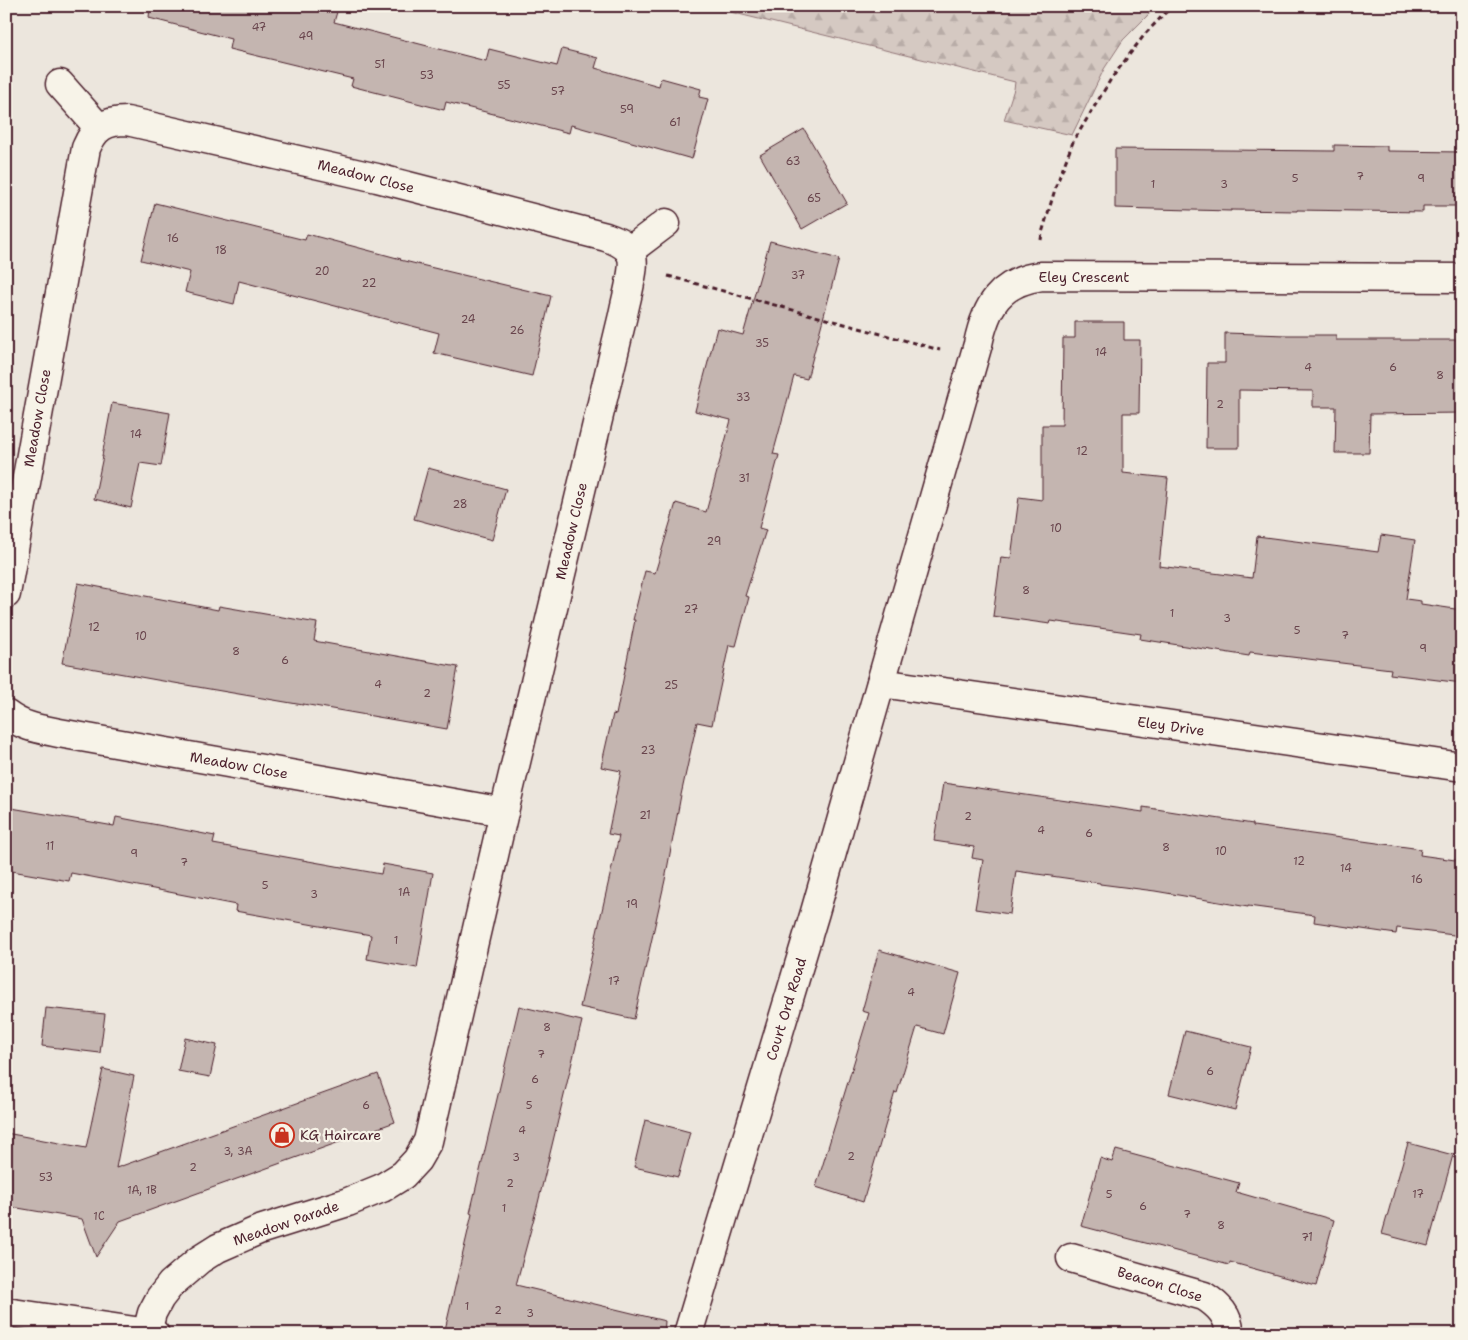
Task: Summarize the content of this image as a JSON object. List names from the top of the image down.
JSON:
{
  "streets": {
    "street": [
      "Meadow Close",
      "Eley Crescent",
      "Eley Drive",
      "Court Ord Road",
      "Meadow Parade",
      "Beacon Close"
    ]
  },
  "crossings": [
    ["Meadow Close", "Meadow Parade"],
    ["Eley Crescent", "Eley Drive"],
    ["Eley Crescent", "Court Ord Road"],
    ["Eley Drive", "Court Ord Road"]
  ],
  "places": {
    "shop": ["KG Haircare"]
  },
  "house_numbers": [
    "47",
    "49",
    "51",
    "53",
    "55",
    "57",
    "59",
    "61",
    "63",
    "7",
    "5",
    "9",
    "1",
    "3",
    "65",
    "16",
    "18",
    "20",
    "37",
    "22",
    "24",
    "26",
    "35",
    "14",
    "4",
    "6",
    "8",
    "33",
    "2",
    "14",
    "12",
    "31",
    "28",
    "10",
    "29",
    "8",
    "27",
    "1",
    "3",
    "12",
    "5",
    "7",
    "10",
    "9",
    "8",
    "6",
    "4",
    "25",
    "2",
    "23",
    "21",
    "2",
    "4",
    "6",
    "11",
    "8",
    "10",
    "9",
    "12",
    "7",
    "14",
    "16",
    "5",
    "1A",
    "3",
    "19",
    "1",
    "17",
    "4",
    "8",
    "7",
    "6",
    "6",
    "6",
    "5",
    "4",
    "3, 3A",
    "2",
    "3",
    "2",
    "53",
    "2",
    "1A, 1B",
    "5",
    "17",
    "6",
    "1",
    "7",
    "1C",
    "8",
    "71",
    "1",
    "2",
    "3"
  ]
}
